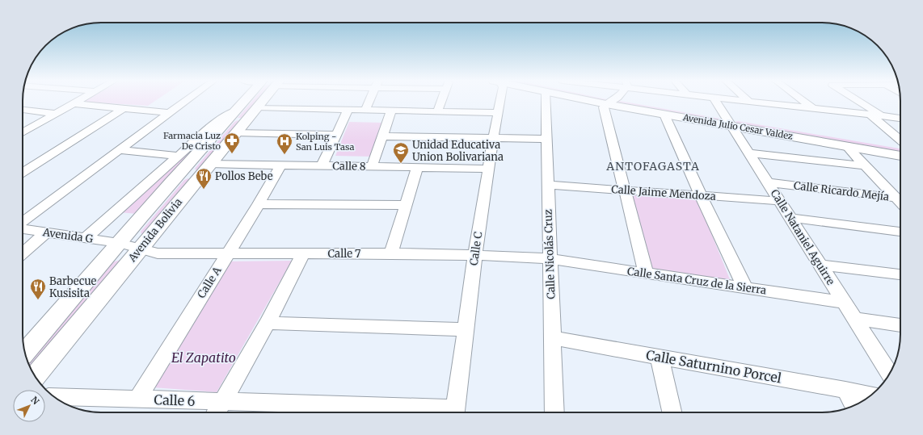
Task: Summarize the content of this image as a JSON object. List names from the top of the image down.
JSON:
{
  "streets": {
    "main road": ["Avenida Julio Cesar Valdez", "Avenida Bolivia"],
    "street": [
      "Calle 8",
      "Calle Ricardo Mejía",
      "Calle Jaime Mendoza",
      "Avenida G",
      "Calle Nataniel Aguirre",
      "Calle C",
      "Calle 7",
      "Calle Nicolás Cruz",
      "Calle Santa Cruz de la Sierra",
      "Calle A",
      "Calle Saturnino Porcel",
      "Calle 6"
    ]
  },
  "crossings": [
    ["Avenida Julio Cesar Valdez", "Calle Nataniel Aguirre"],
    ["Calle 8", "Avenida Bolivia"],
    ["Calle 8", "Calle C"],
    ["Calle 8", "Calle A"],
    ["Calle Ricardo Mejía", "Calle Nataniel Aguirre"],
    ["Calle Jaime Mendoza", "Calle Nataniel Aguirre"],
    ["Calle Jaime Mendoza", "Calle Nicolás Cruz"],
    ["Avenida Bolivia", "Avenida G"],
    ["Avenida Bolivia", "Calle 7"],
    ["Avenida G", "Calle 7"],
    ["Calle Nataniel Aguirre", "Calle Santa Cruz de la Sierra"],
    ["Calle C", "Calle 7"],
    ["Calle 7", "Calle Nicolás Cruz"],
    ["Calle 7", "Calle Santa Cruz de la Sierra"],
    ["Calle 7", "Calle A"],
    ["Calle Nicolás Cruz", "Calle Santa Cruz de la Sierra"],
    ["Calle Nicolás Cruz", "Calle Saturnino Porcel"],
    ["Calle A", "Calle 6"]
  ],
  "districts": ["ANTOFAGASTA"],
  "parks": ["El Zapatito"],
  "places": {
    "pharmacy": ["Farmacia Luz De Cristo"],
    "hospital": ["Kolping - San Luis Tasa"],
    "school or university": ["Unidad Educativa Union Bolivariana"],
    "restaurant": ["Pollos Bebe", "Barbecue Kusisita"]
  },
  "north": "top right"
}
